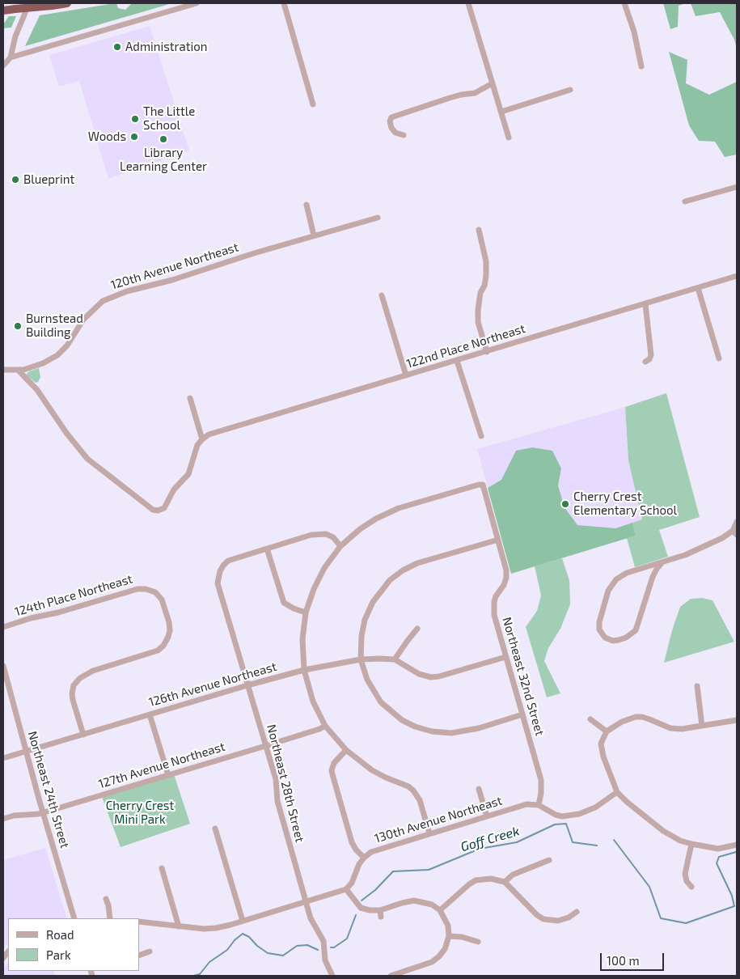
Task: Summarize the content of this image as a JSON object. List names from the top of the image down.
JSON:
{
  "streets": {
    "street": [
      "120th Avenue Northeast",
      "122nd Place Northeast",
      "124th Place Northeast",
      "Northeast 32nd Street",
      "126th Avenue Northeast",
      "127th Avenue Northeast",
      "Northeast 28th Street",
      "Northeast 24th Street",
      "130th Avenue Northeast"
    ]
  },
  "crossings": [
    ["124th Place Northeast", "126th Avenue Northeast"],
    ["Northeast 32nd Street", "130th Avenue Northeast"],
    ["126th Avenue Northeast", "Northeast 28th Street"],
    ["126th Avenue Northeast", "Northeast 24th Street"],
    ["127th Avenue Northeast", "Northeast 28th Street"],
    ["127th Avenue Northeast", "Northeast 24th Street"]
  ],
  "water": ["Goff Creek"],
  "parks": ["Cherry Crest Mini Park"],
  "places": [
    "Administration",
    "The Little School",
    "Woods",
    "Library Learning Center",
    "Blueprint",
    "Burnstead Building",
    "Cherry Crest Elementary School"
  ],
  "legend": ["Road", "Park"],
  "scale_bar": "100 m"
}
